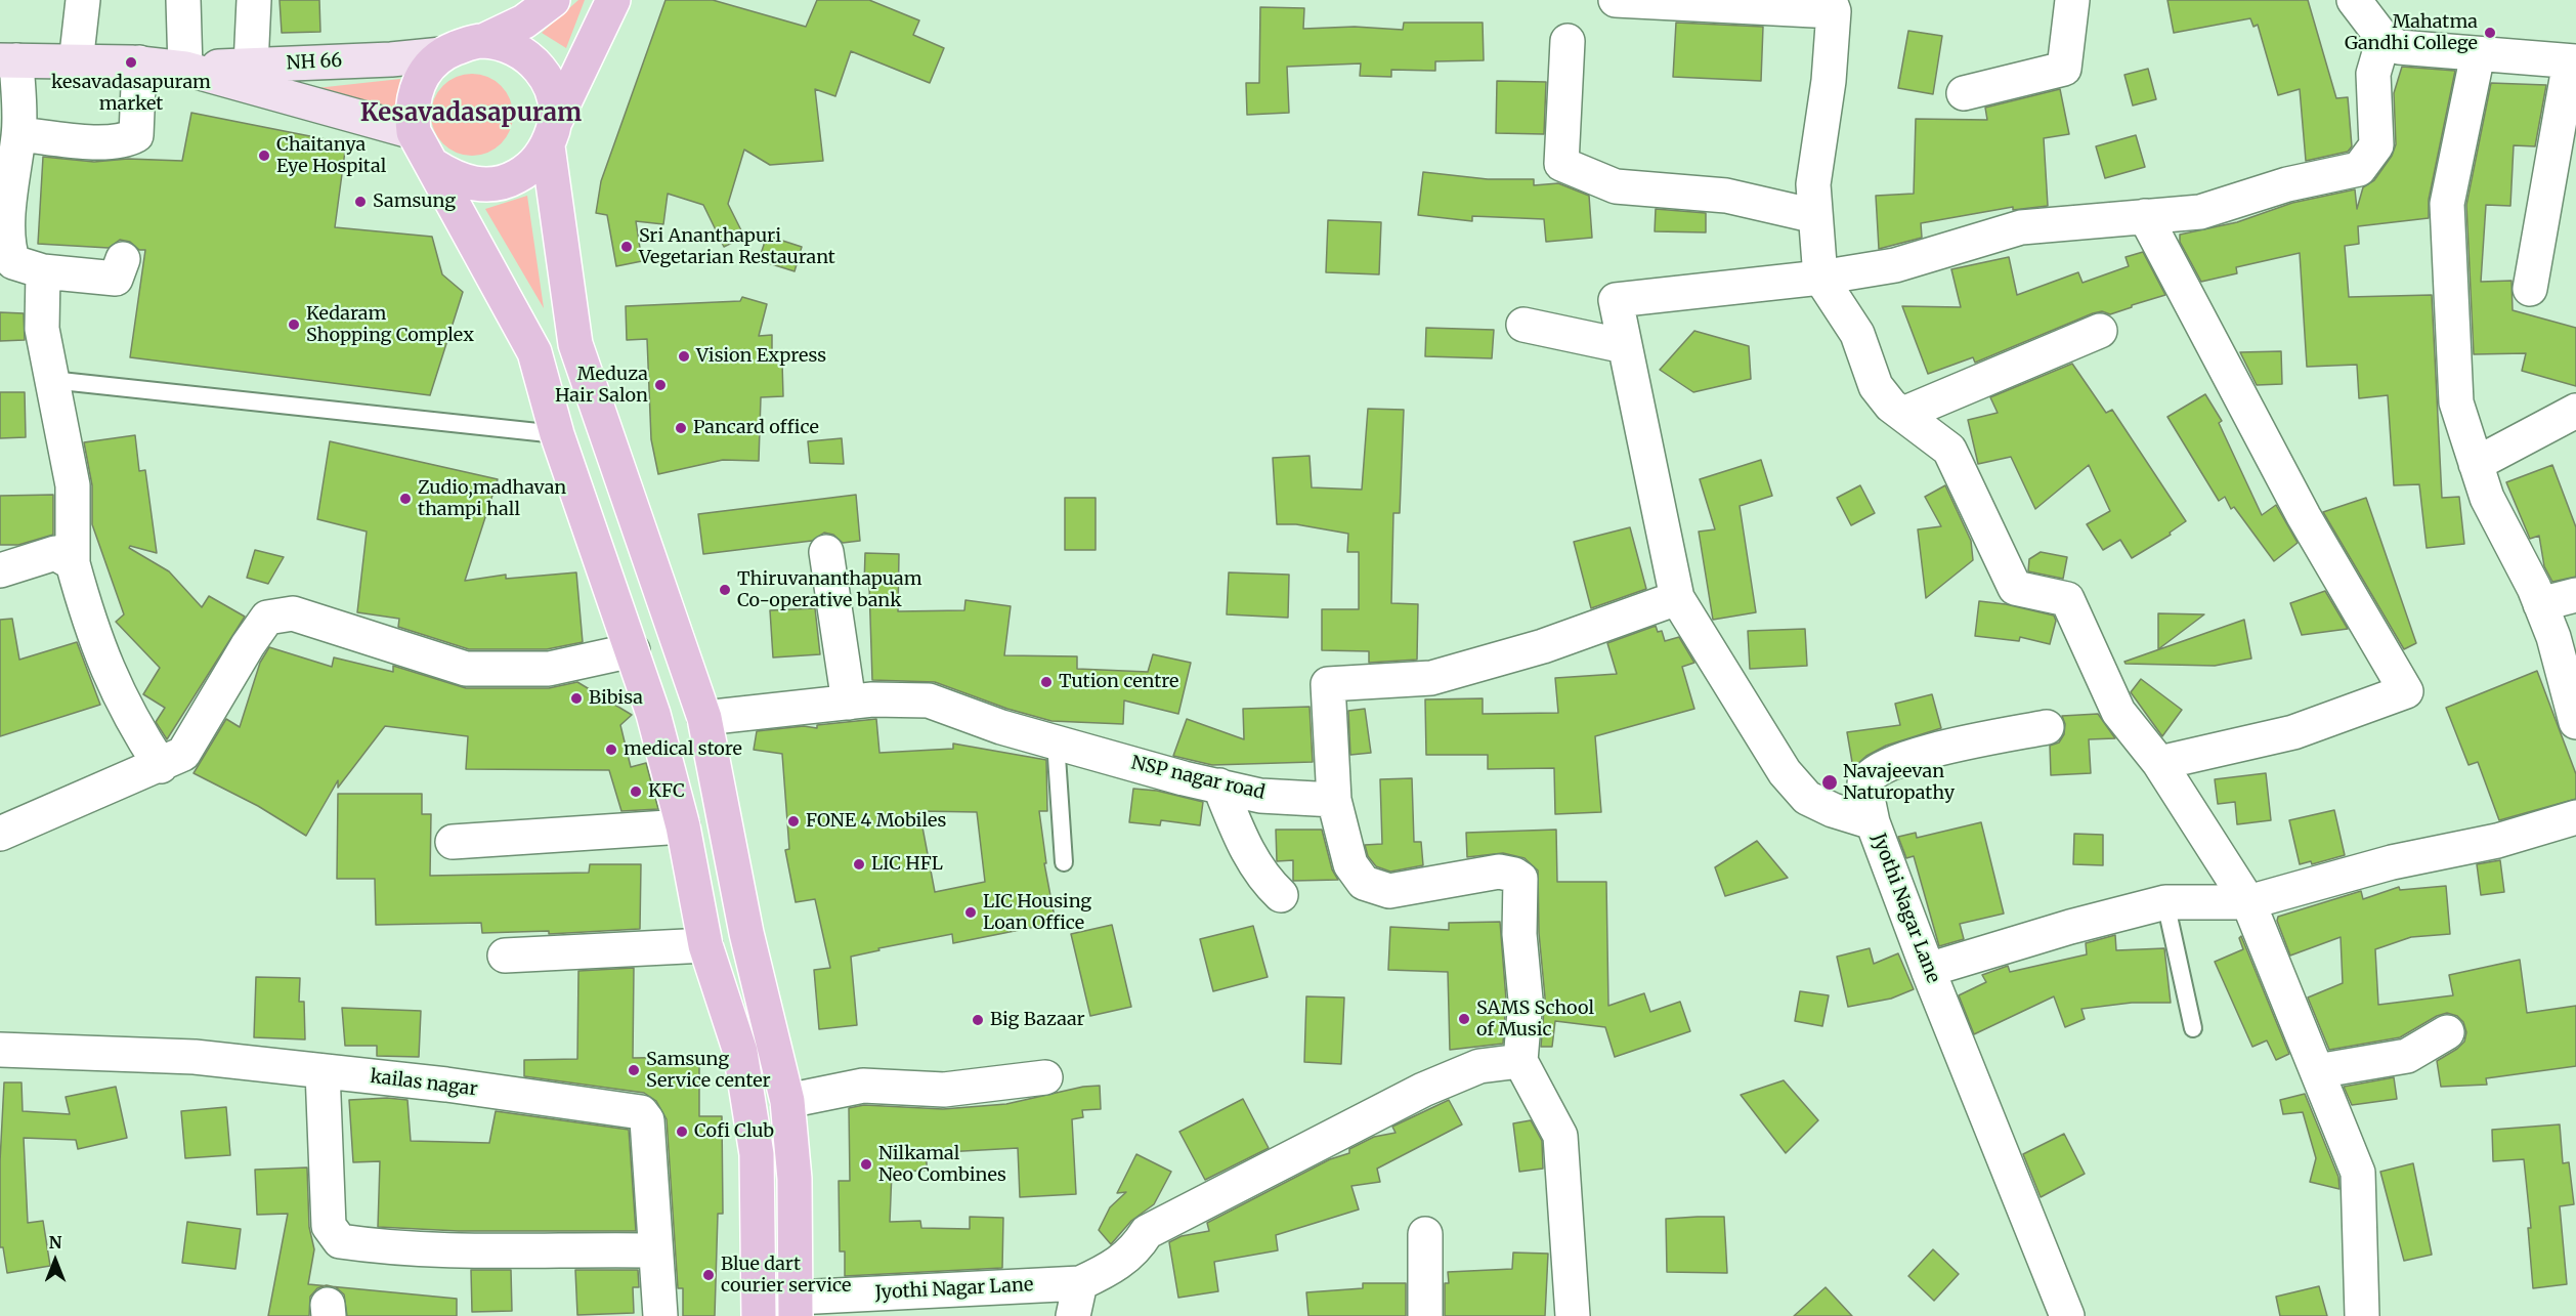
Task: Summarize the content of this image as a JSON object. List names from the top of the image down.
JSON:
{
  "streets": {
    "main road": ["NH 66"],
    "street": ["NSP nagar road", "Jyothi Nagar Lane", "kailas nagar"]
  },
  "districts": ["Kesavadasapuram"],
  "places": [
    "Mahatma Gandhi College",
    "kesavadasapuram market",
    "Chaitanya Eye Hospital",
    "Samsung",
    "Sri Ananthapuri Vegetarian Restaurant",
    "Kedaram Shopping Complex",
    "Vision Express",
    "Meduza Hair Salon",
    "Pancard office",
    "Zudio,madhavan thampi hall",
    "Thiruvananthapuam Co-operative bank",
    "Tution centre",
    "Bibisa",
    "medical store",
    "Navajeevan Naturopathy",
    "KFC",
    "FONE 4 Mobiles",
    "LIC HFL",
    "LIC Housing Loan Office",
    "SAMS School of Music",
    "Big Bazaar",
    "Samsung Service center",
    "Cofi Club",
    "Nilkamal Neo Combines",
    "Blue dart courier service"
  ],
  "north": "top"
}
